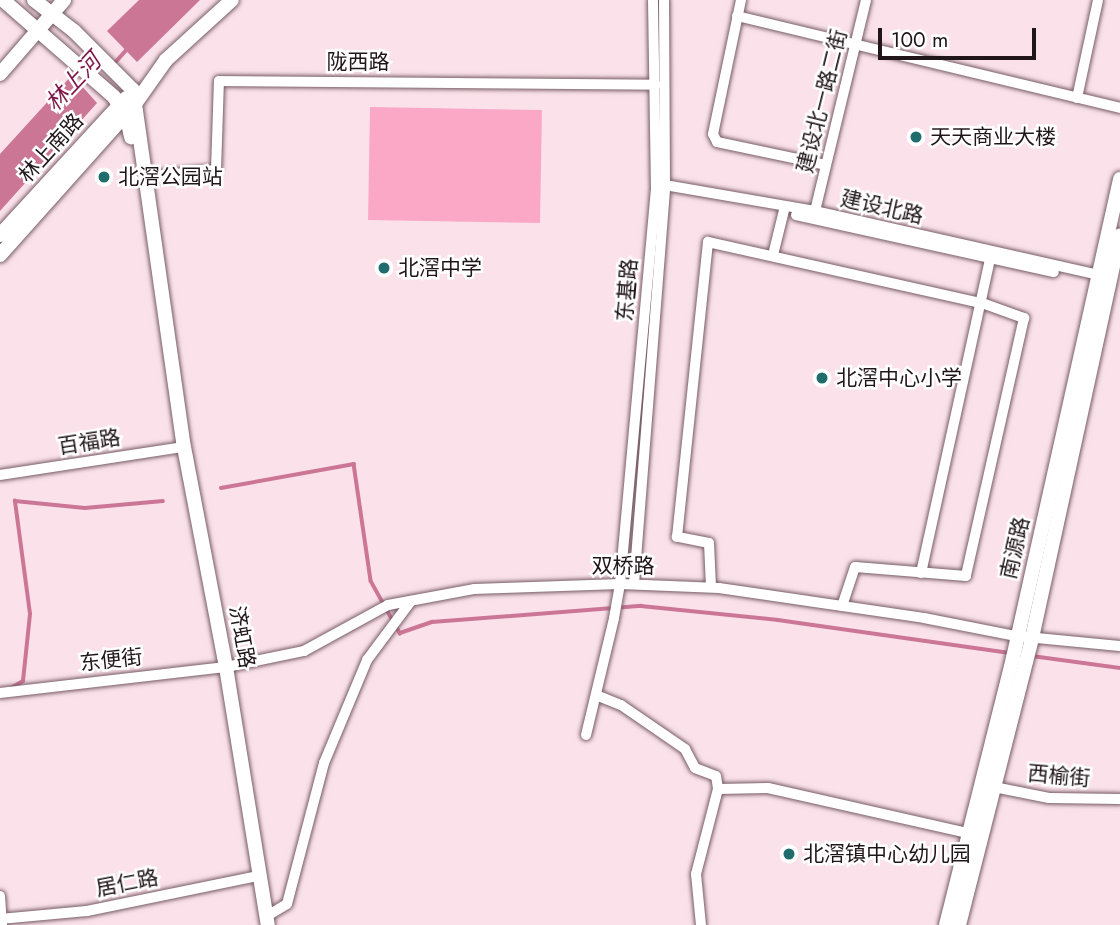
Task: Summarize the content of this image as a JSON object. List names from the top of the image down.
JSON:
{
  "streets": {
    "main road": ["林上南路", "南源路", "济虹路"],
    "street": [
      "陇西路",
      "建设北一路二街",
      "建设北路",
      "东基路",
      "百福路",
      "双桥路",
      "东便街",
      "西榆街",
      "居仁路"
    ]
  },
  "crossings": [
    ["陇西路", "东基路"],
    ["陇西路", "济虹路"],
    ["建设北一路二街", "建设北路"],
    ["林上南路", "济虹路"],
    ["建设北路", "东基路"],
    ["建设北路", "南源路"],
    ["东基路", "双桥路"],
    ["百福路", "济虹路"],
    ["南源路", "双桥路"],
    ["南源路", "西榆街"],
    ["双桥路", "济虹路"],
    ["双桥路", "东便街"],
    ["济虹路", "东便街"],
    ["济虹路", "居仁路"]
  ],
  "water": ["林上河"],
  "places": [
    "天天商业大楼",
    "北滘公园站",
    "北滘中学",
    "北滘中心小学",
    "北滘镇中心幼儿园"
  ],
  "scale_bar": "100 m"
}
